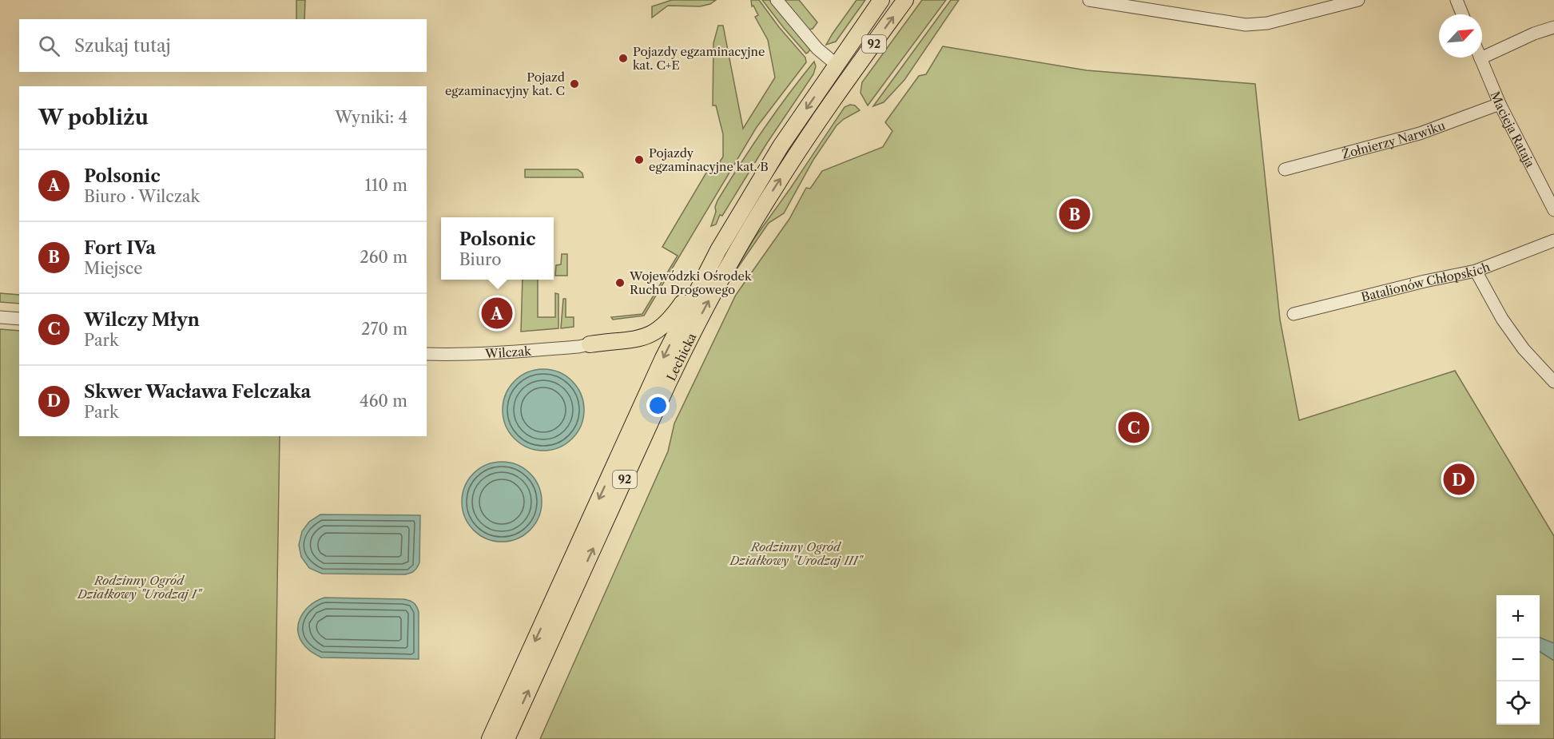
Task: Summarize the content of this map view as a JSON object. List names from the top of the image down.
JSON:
{
  "streets": {
    "main road": ["92", "Lechicka"],
    "street": [
      "Macieja Rataja",
      "Żołnierzy Narwiku",
      "Batalionów Chłopskich",
      "Wilczak"
    ]
  },
  "crossings": [
    ["Macieja Rataja", "Żołnierzy Narwiku"]
  ],
  "parks": ["Rodzinny Ogród Działkowy \"Urodzaj III\"", "Rodzinny Ogród Działkowy \"Urodzaj I\""],
  "places": [
    "Pojazdy egzaminacyjne kat. C+E",
    "Pojazd egzaminacyjny kat. C",
    "Pojazdy egzaminacyjne kat. B",
    "Wojewódzki Ośrodek Ruchu Drogowego"
  ],
  "north": "top right",
  "page": {
    "search": "Szukaj tutaj",
    "heading": ["W pobliżu", "Wyniki: 4"],
    "list": [
      {
        "mark": "A",
        "name": "Polsonic",
        "note": "Biuro · Wilczak",
        "value": "110 m"
      },
      {
        "mark": "B",
        "name": "Fort IVa",
        "note": "Miejsce",
        "value": "260 m"
      },
      {
        "mark": "C",
        "name": "Wilczy Młyn",
        "note": "Park",
        "value": "270 m"
      },
      {
        "mark": "D",
        "name": "Skwer Wacława Felczaka",
        "note": "Park",
        "value": "460 m"
      }
    ],
    "pins": [
      "B",
      "A",
      "C",
      "D"
    ],
    "popup": ["Polsonic", "Biuro"],
    "map_buttons": ["+", "−"]
  }
}
